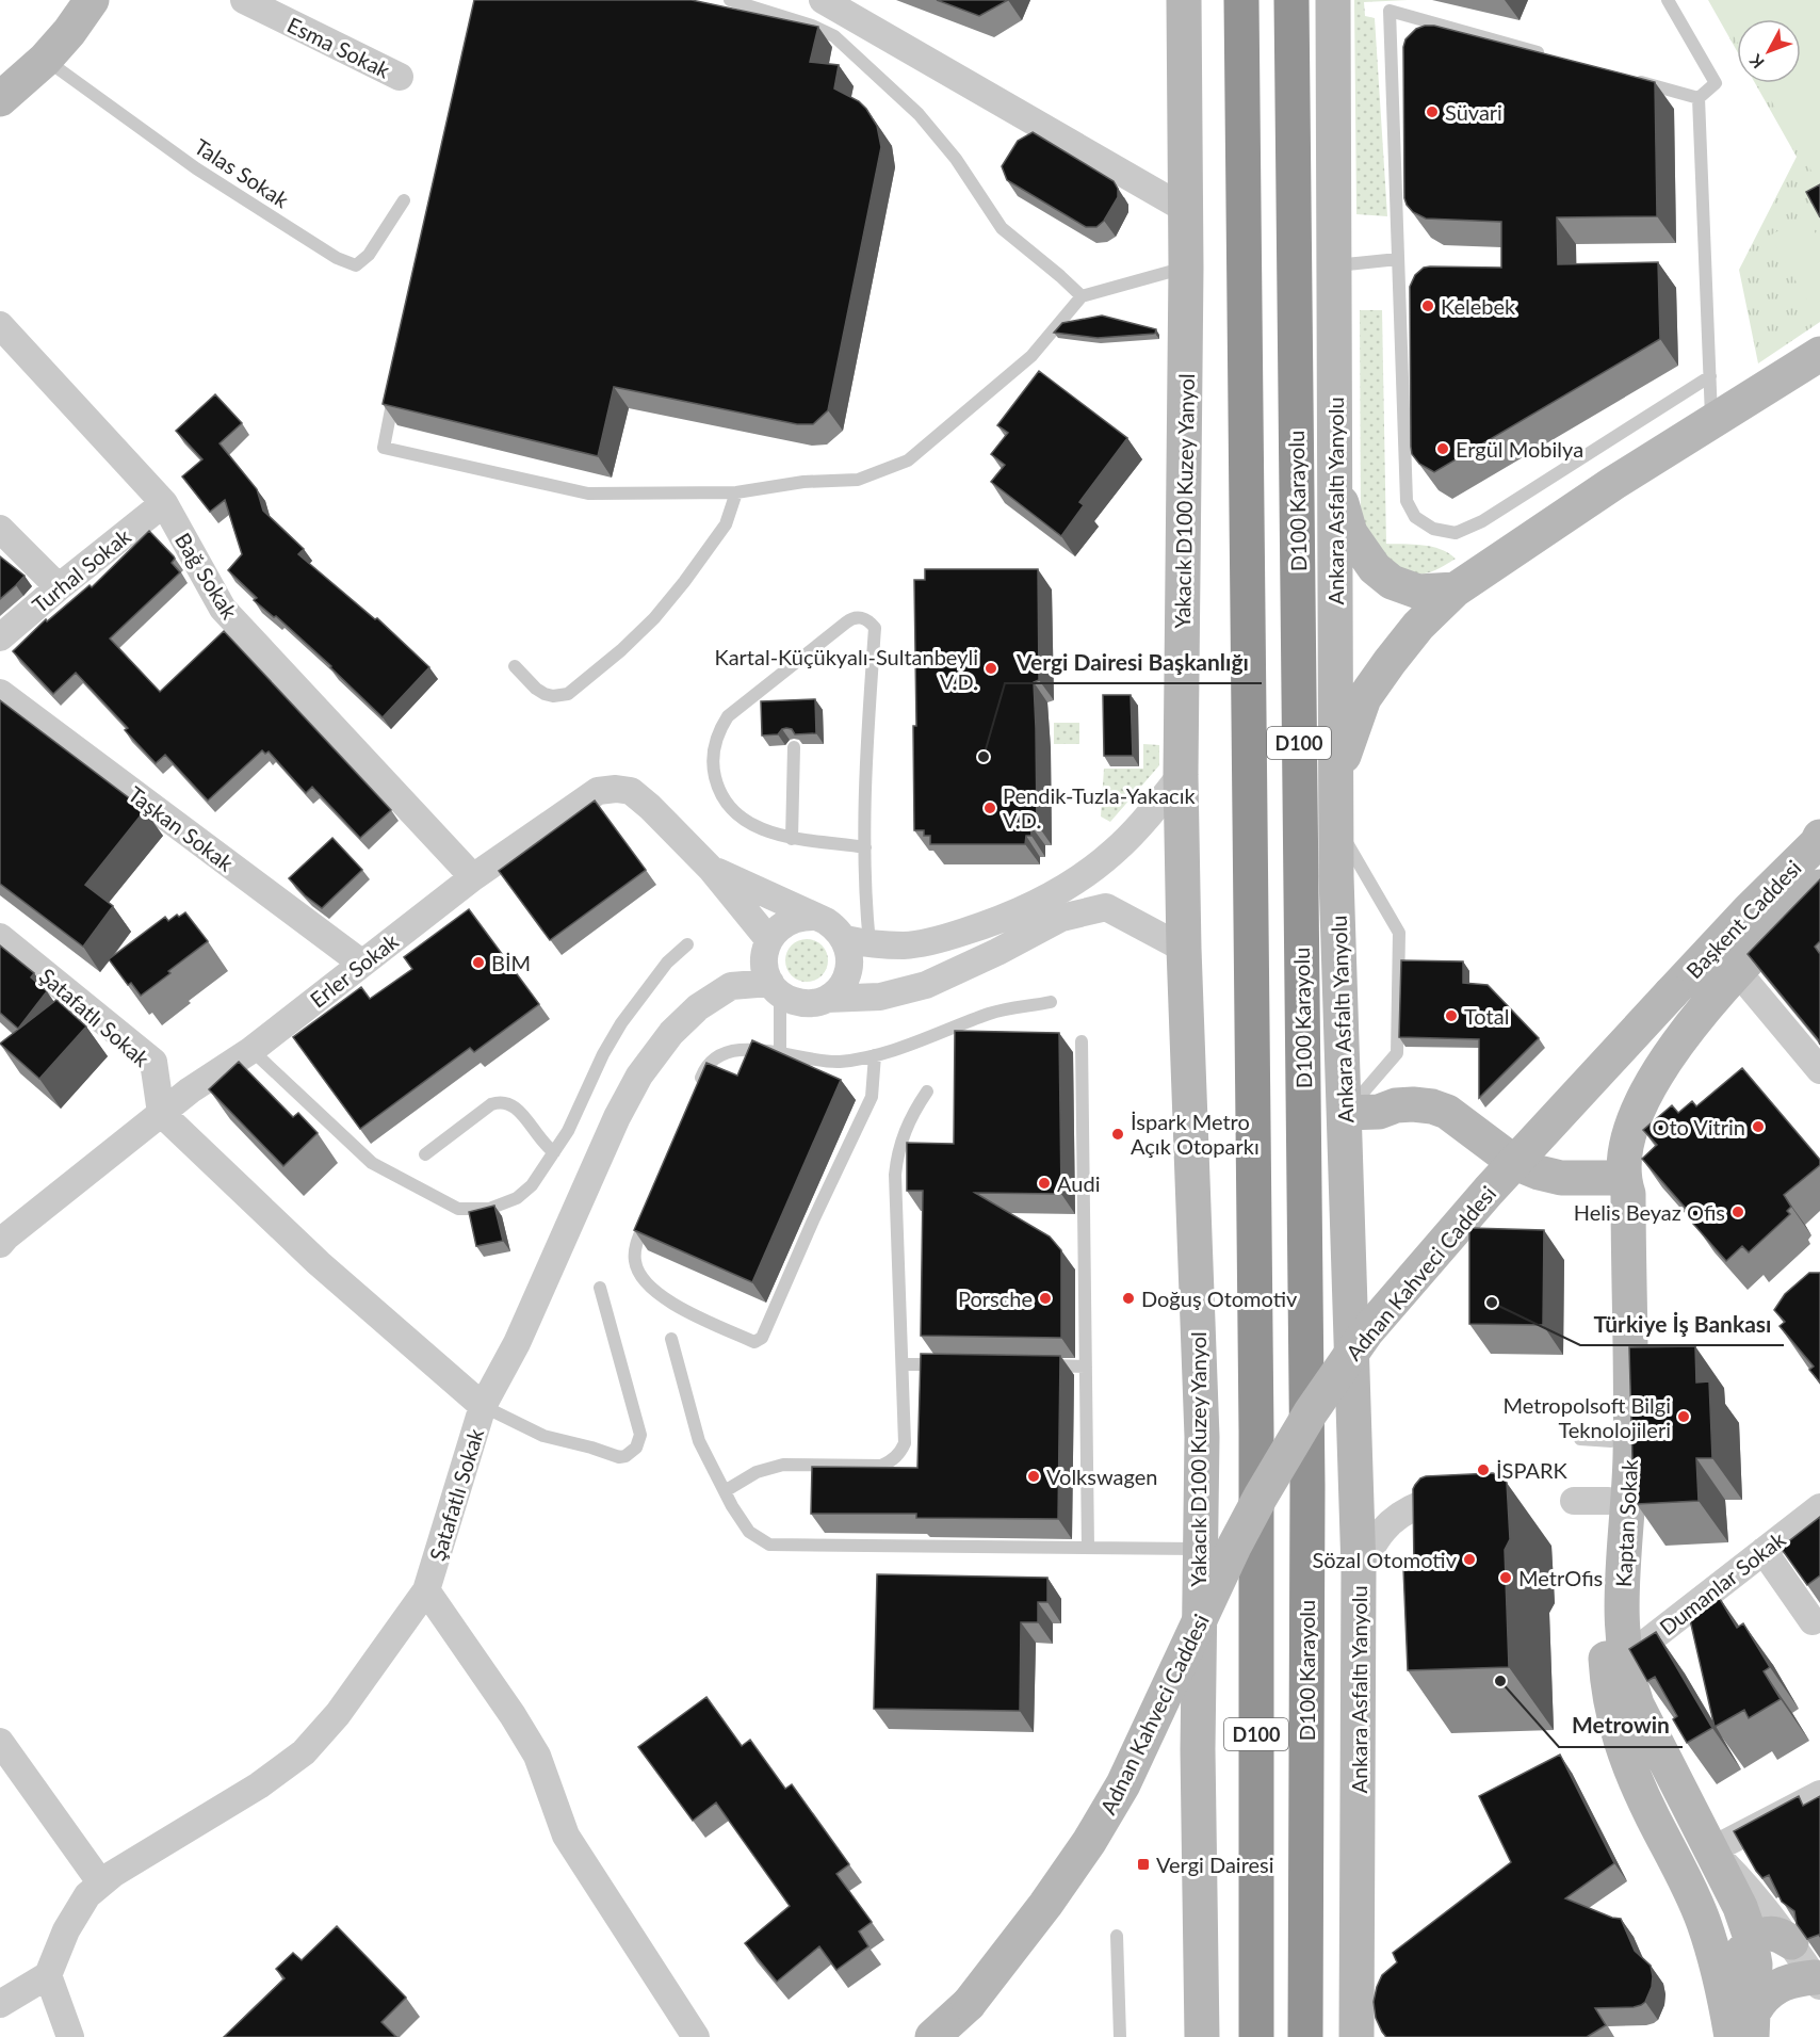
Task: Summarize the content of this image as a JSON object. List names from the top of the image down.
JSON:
{
  "streets": {
    "highway": ["D100 Karayolu", "D100"],
    "main road": [
      "Yakacık D100 Kuzey Yanyol",
      "Ankara Asfaltı Yanyolu",
      "Başkent Caddesi",
      "Adnan Kahveci Caddesi",
      "Kaptan Sokak"
    ],
    "street": [
      "Esma Sokak",
      "Turhal Sokak",
      "Bağ Sokak",
      "Taşkan Sokak",
      "Erler Sokak",
      "Şatafatlı Sokak",
      "Dumanlar Sokak"
    ],
    "lane": ["Talas Sokak"]
  },
  "crossings": [
    ["Turhal Sokak", "Bağ Sokak"],
    ["Bağ Sokak", "Erler Sokak"],
    ["Taşkan Sokak", "Erler Sokak"],
    ["Başkent Caddesi", "Adnan Kahveci Caddesi"],
    ["Erler Sokak", "Şatafatlı Sokak"],
    ["Kaptan Sokak", "Dumanlar Sokak"]
  ],
  "places": {
    "other": [
      "Süvari",
      "Kelebek",
      "Ergül Mobilya",
      "Kartal-Küçükyalı-Sultanbeyli V.D.",
      "Vergi Dairesi Başkanlığı",
      "Pendik-Tuzla-Yakacık V.D.",
      "BİM",
      "Total",
      "Oto Vitrin",
      "İspark Metro Açık Otoparkı",
      "Audi",
      "Helis Beyaz Ofis",
      "Porsche",
      "Doğuş Otomotiv",
      "Türkiye İş Bankası",
      "Metropolsoft Bilgi Teknolojileri",
      "İSPARK",
      "Volkswagen",
      "Sözal Otomotiv",
      "MetrOfis",
      "Metrowin"
    ],
    "transit": ["Vergi Dairesi"]
  },
  "north": "bottom left"
}
